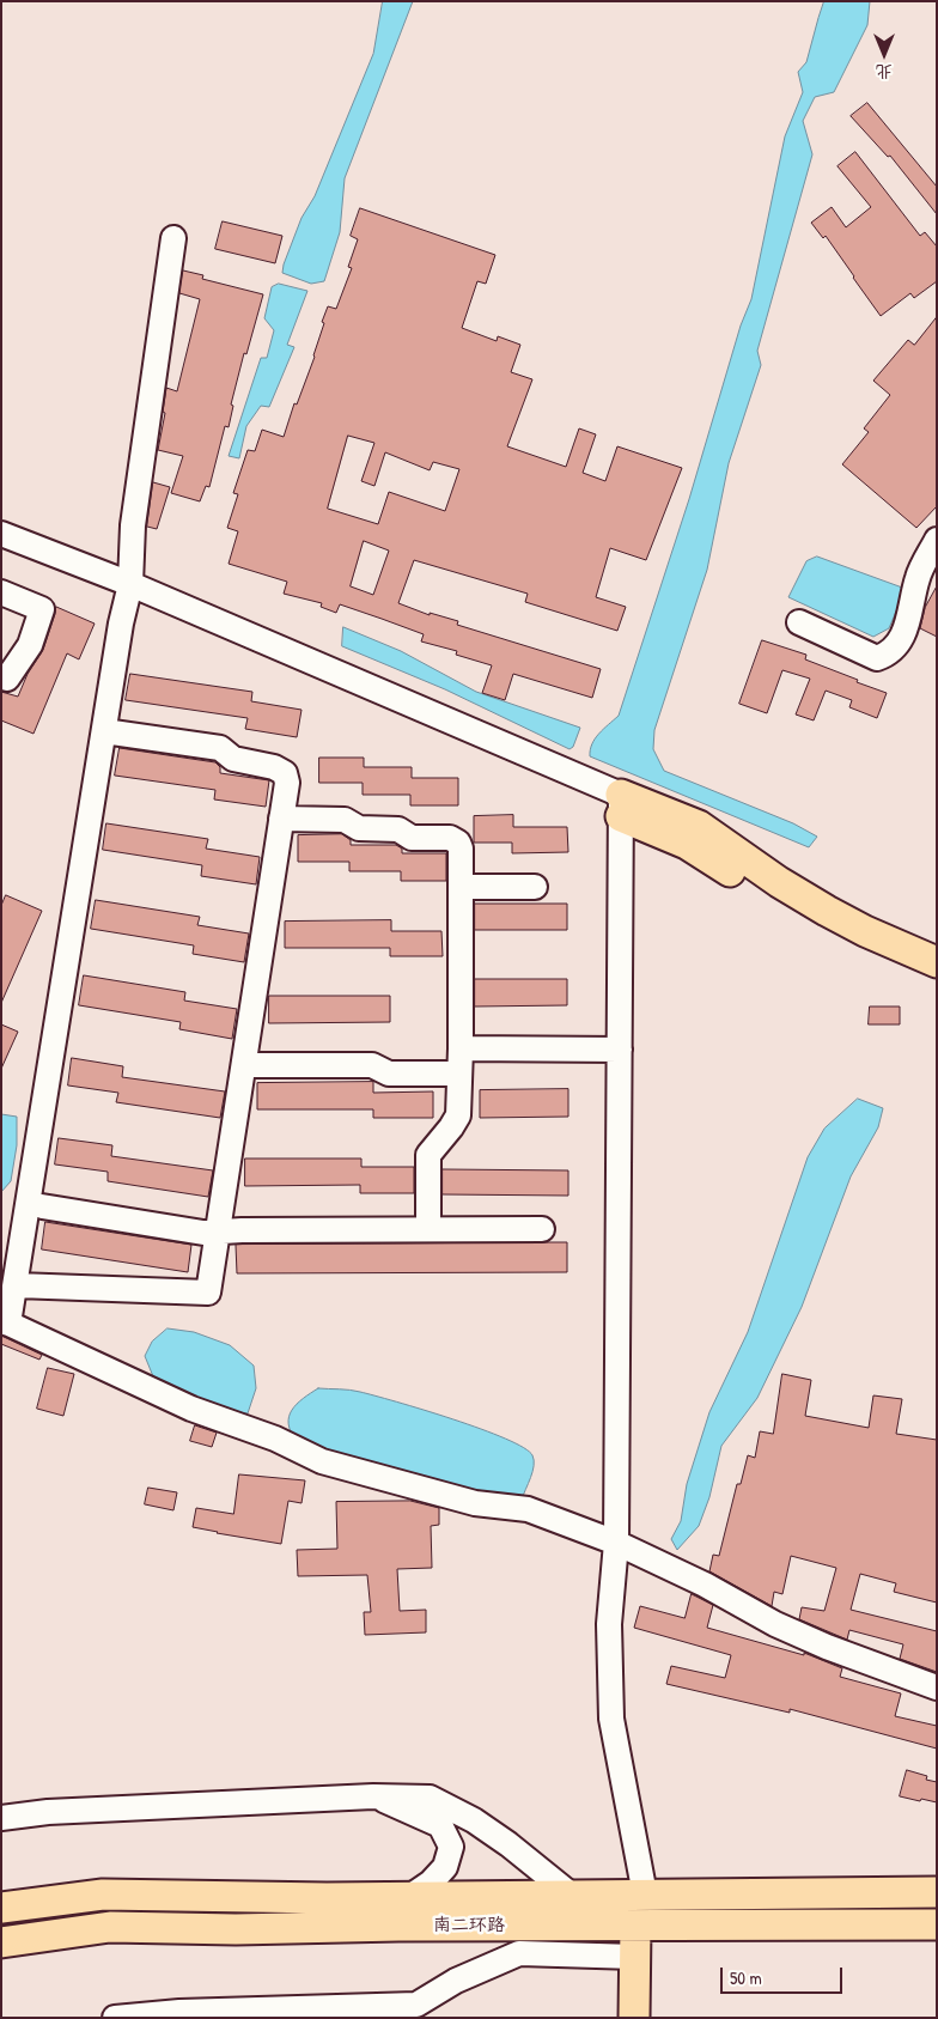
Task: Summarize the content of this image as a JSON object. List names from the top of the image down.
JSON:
{
  "streets": {
    "main road": ["南二环路"]
  },
  "scale_bar": "50 m",
  "north": "bottom"
}
